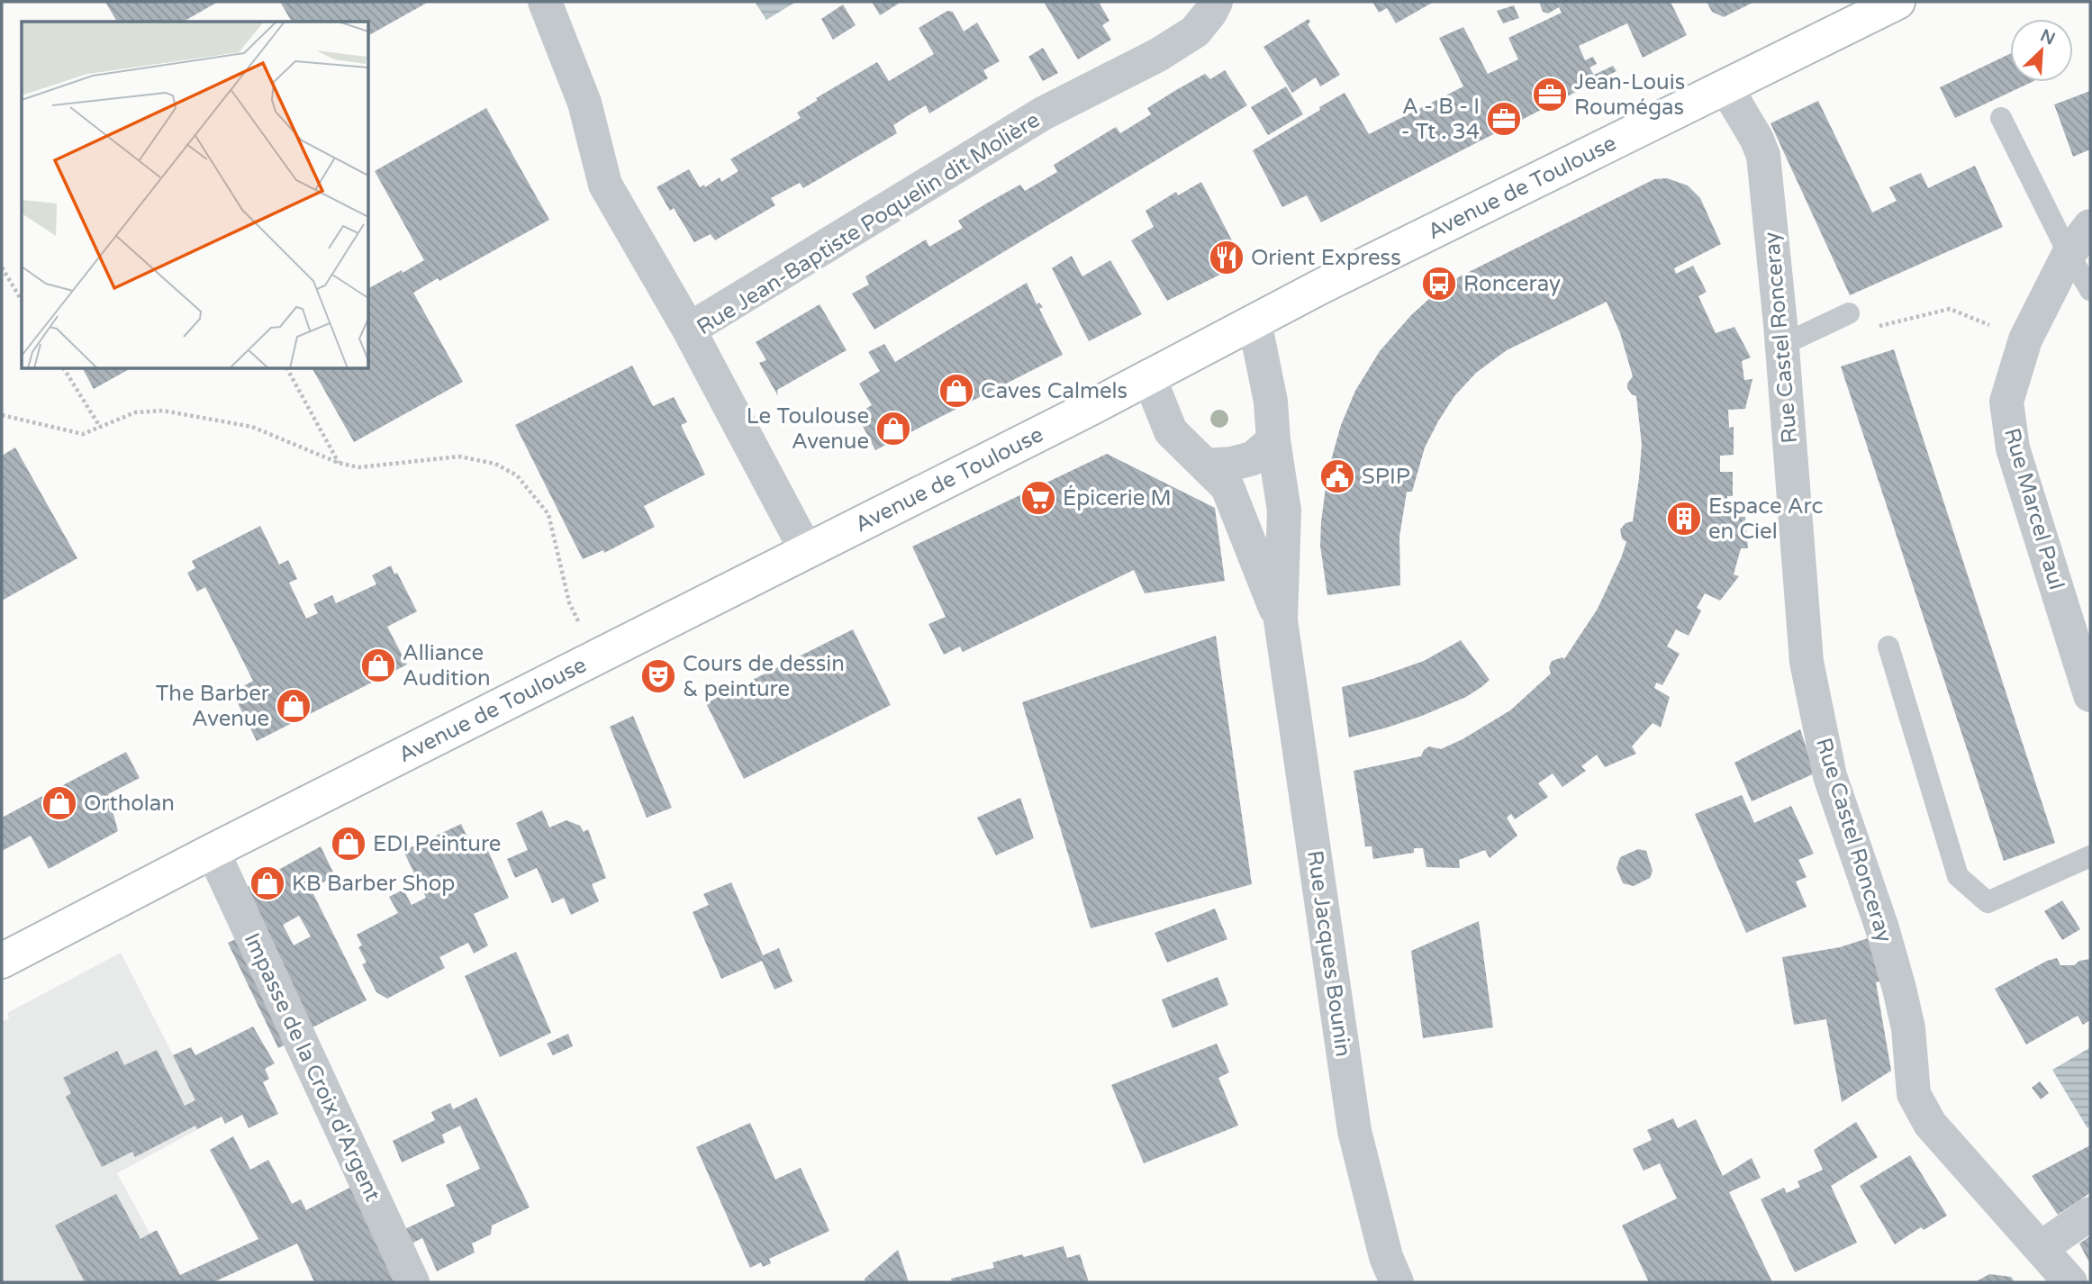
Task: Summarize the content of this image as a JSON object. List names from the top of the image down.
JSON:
{
  "streets": {
    "main road": ["Avenue de Toulouse"],
    "street": [
      "Rue Jean-Baptiste Poquelin dit Molière",
      "Rue Castel Ronceray",
      "Rue Marcel Paul",
      "Rue Jacques Bounin",
      "Impasse de la Croix d'Argent"
    ]
  },
  "crossings": [
    ["Avenue de Toulouse", "Rue Jean-Baptiste Poquelin dit Molière"],
    ["Avenue de Toulouse", "Rue Castel Ronceray"],
    ["Avenue de Toulouse", "Rue Jacques Bounin"],
    ["Avenue de Toulouse", "Impasse de la Croix d'Argent"]
  ],
  "places": {
    "office": ["Jean-Louis Roumégas", "A - B - I - Tt . 34"],
    "restaurant": ["Orient Express"],
    "bus stop": ["Ronceray"],
    "shop": [
      "Caves Calmels",
      "Le Toulouse Avenue",
      "Alliance Audition",
      "The Barber Avenue",
      "Ortholan",
      "EDI Peinture",
      "KB Barber Shop"
    ],
    "public building": ["SPIP"],
    "supermarket": ["Épicerie M"],
    "building": ["Espace Arc en Ciel"],
    "theatre": ["Cours de dessin & peinture"]
  },
  "north": "top right"
}
